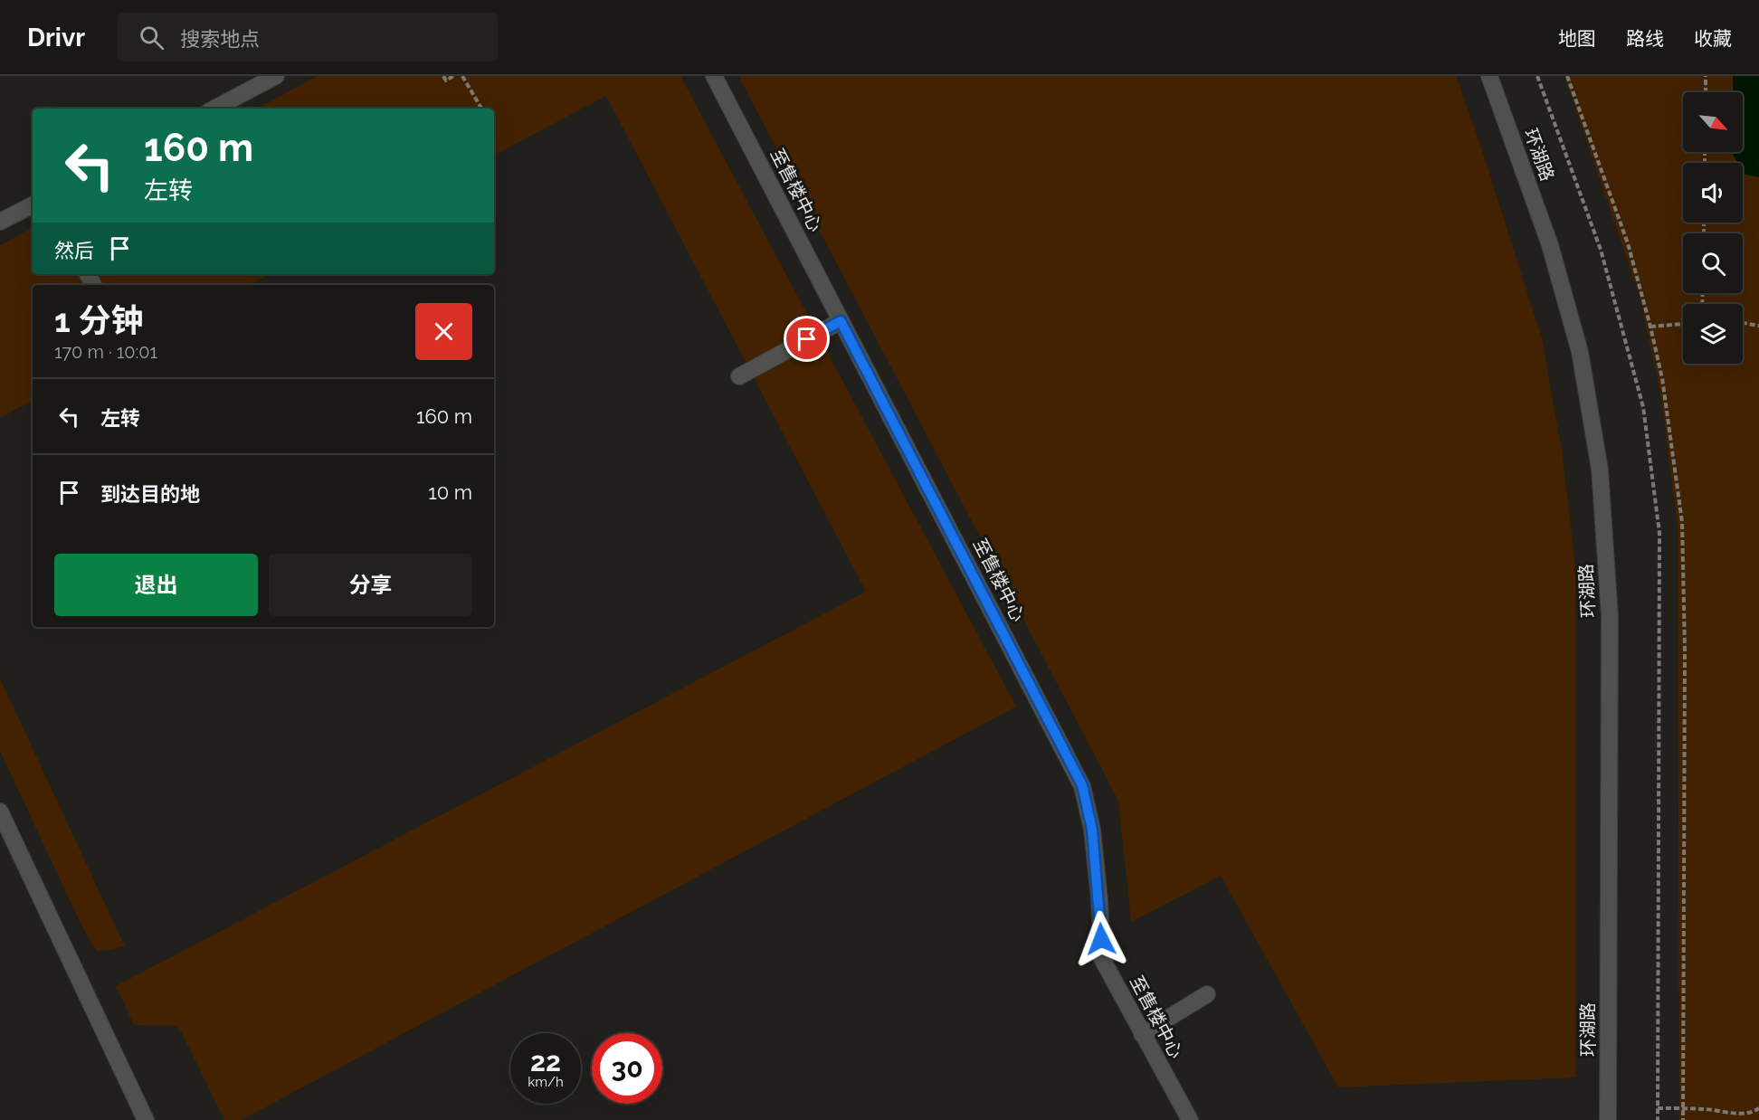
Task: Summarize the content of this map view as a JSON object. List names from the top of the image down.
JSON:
{
  "streets": {
    "street": ["环湖路", "至售楼中心"]
  },
  "north": "bottom right",
  "page": {
    "header": "Drivr",
    "search": "搜索地点",
    "nav": ["地图", "路线", "收藏"],
    "turn": ["160 m", "左转"],
    "then": "然后",
    "heading": ["1 分钟", "170 m · 10:01"],
    "list": [
      {
        "name": "左转",
        "value": "160 m"
      },
      {
        "name": "到达目的地",
        "value": "10 m"
      }
    ],
    "buttons": ["退出", "分享"],
    "speed": "22 km/h",
    "limit": "30"
  }
}
